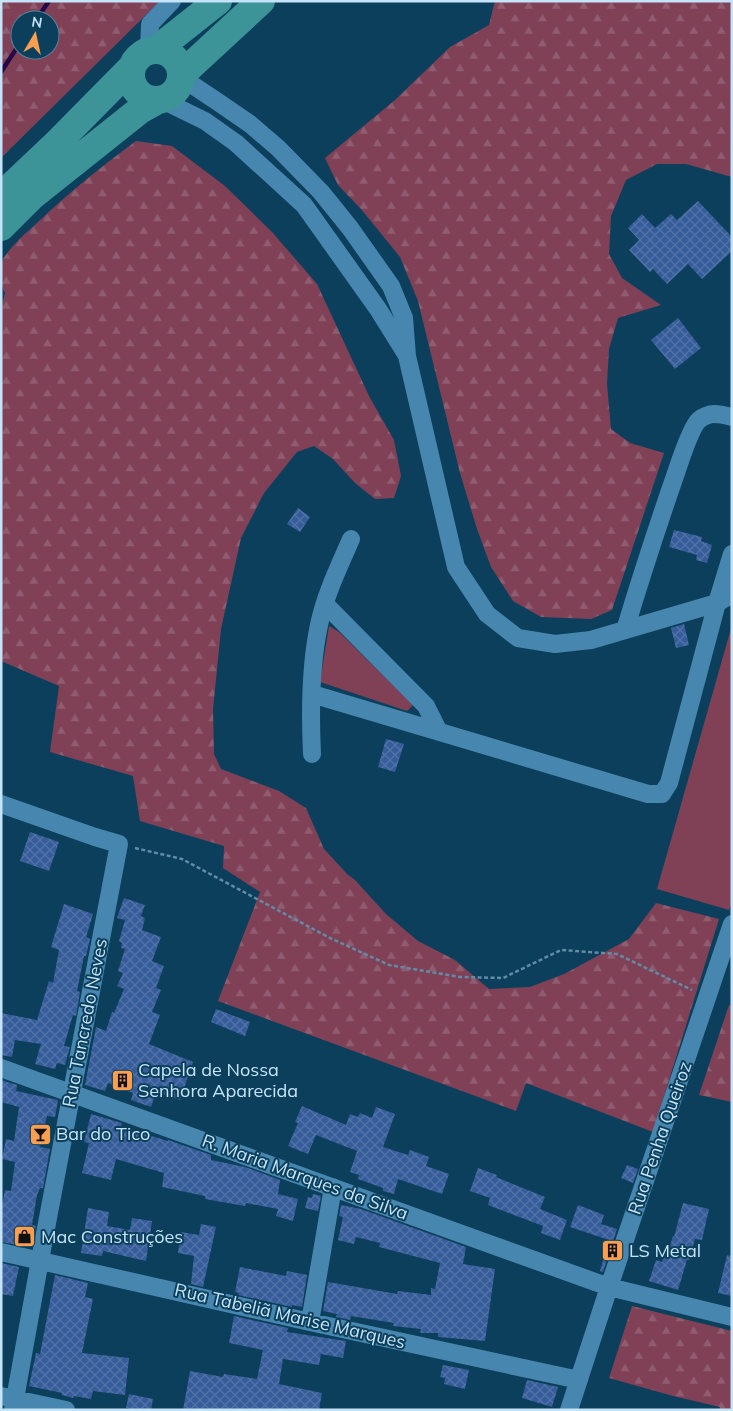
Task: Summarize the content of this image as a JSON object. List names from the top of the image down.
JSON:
{
  "streets": {
    "street": [
      "Rua Tancredo Neves",
      "Rua Penha Queiroz",
      "R. Maria Marques da Silva",
      "Rua Tabeliã Marise Marques"
    ]
  },
  "crossings": [
    ["Rua Tancredo Neves", "R. Maria Marques da Silva"],
    ["Rua Tancredo Neves", "Rua Tabeliã Marise Marques"],
    ["Rua Penha Queiroz", "R. Maria Marques da Silva"],
    ["Rua Penha Queiroz", "Rua Tabeliã Marise Marques"]
  ],
  "places": {
    "building": ["Capela de Nossa Senhora Aparecida", "LS Metal"],
    "bar": ["Bar do Tico"],
    "shop": ["Mac Construções"]
  },
  "north": "top"
}
